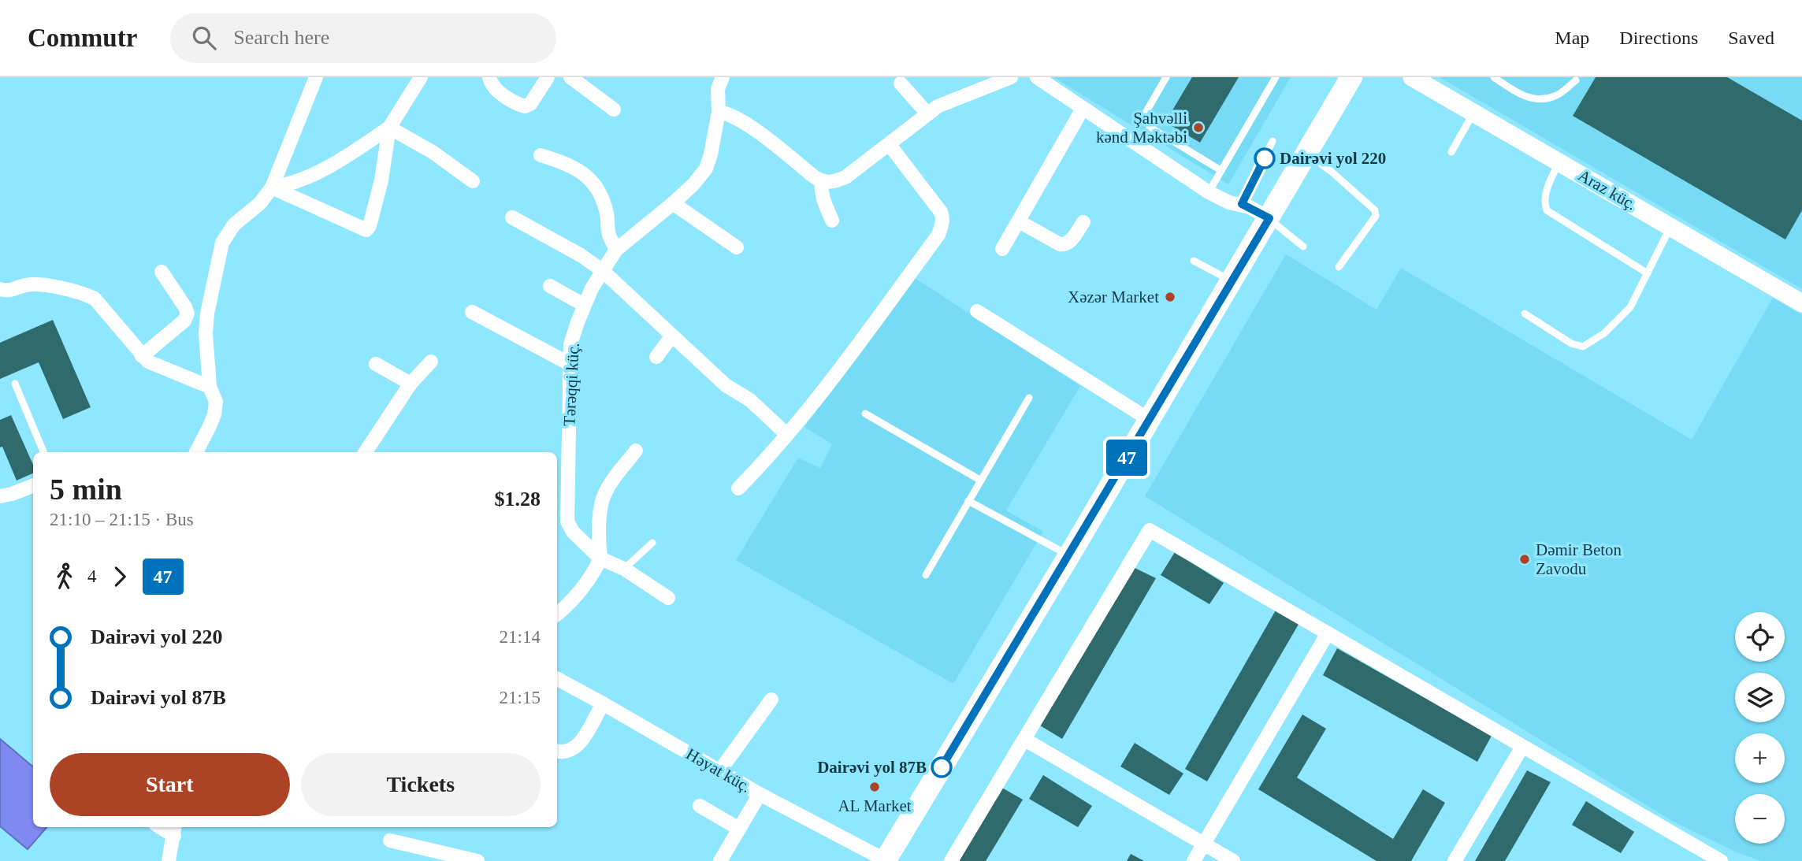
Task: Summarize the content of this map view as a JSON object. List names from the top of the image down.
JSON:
{
  "streets": {
    "street": ["Araz küç.", "Tərəqqi küç.", "Həyat küç."]
  },
  "places": [
    "Şahvəlli kənd Məktəbi",
    "Dairəvi yol 220",
    "Xəzər Market",
    "Dəmir Beton Zavodu",
    "Dairəvi yol 87B",
    "AL Market"
  ],
  "lines": ["bus line 47"],
  "page": {
    "header": "Commutr",
    "search": "Search here",
    "nav": ["Map", "Directions", "Saved"],
    "on_map": "47",
    "heading": ["5 min", "21:10 – 21:15 · Bus", "$1.28"],
    "legs": ["4", "47"],
    "list": [
      {
        "name": "Dairəvi yol 220",
        "value": "21:14"
      },
      {
        "name": "Dairəvi yol 87B",
        "value": "21:15"
      }
    ],
    "map_buttons": ["+", "−"],
    "buttons": ["Start", "Tickets"]
  }
}
